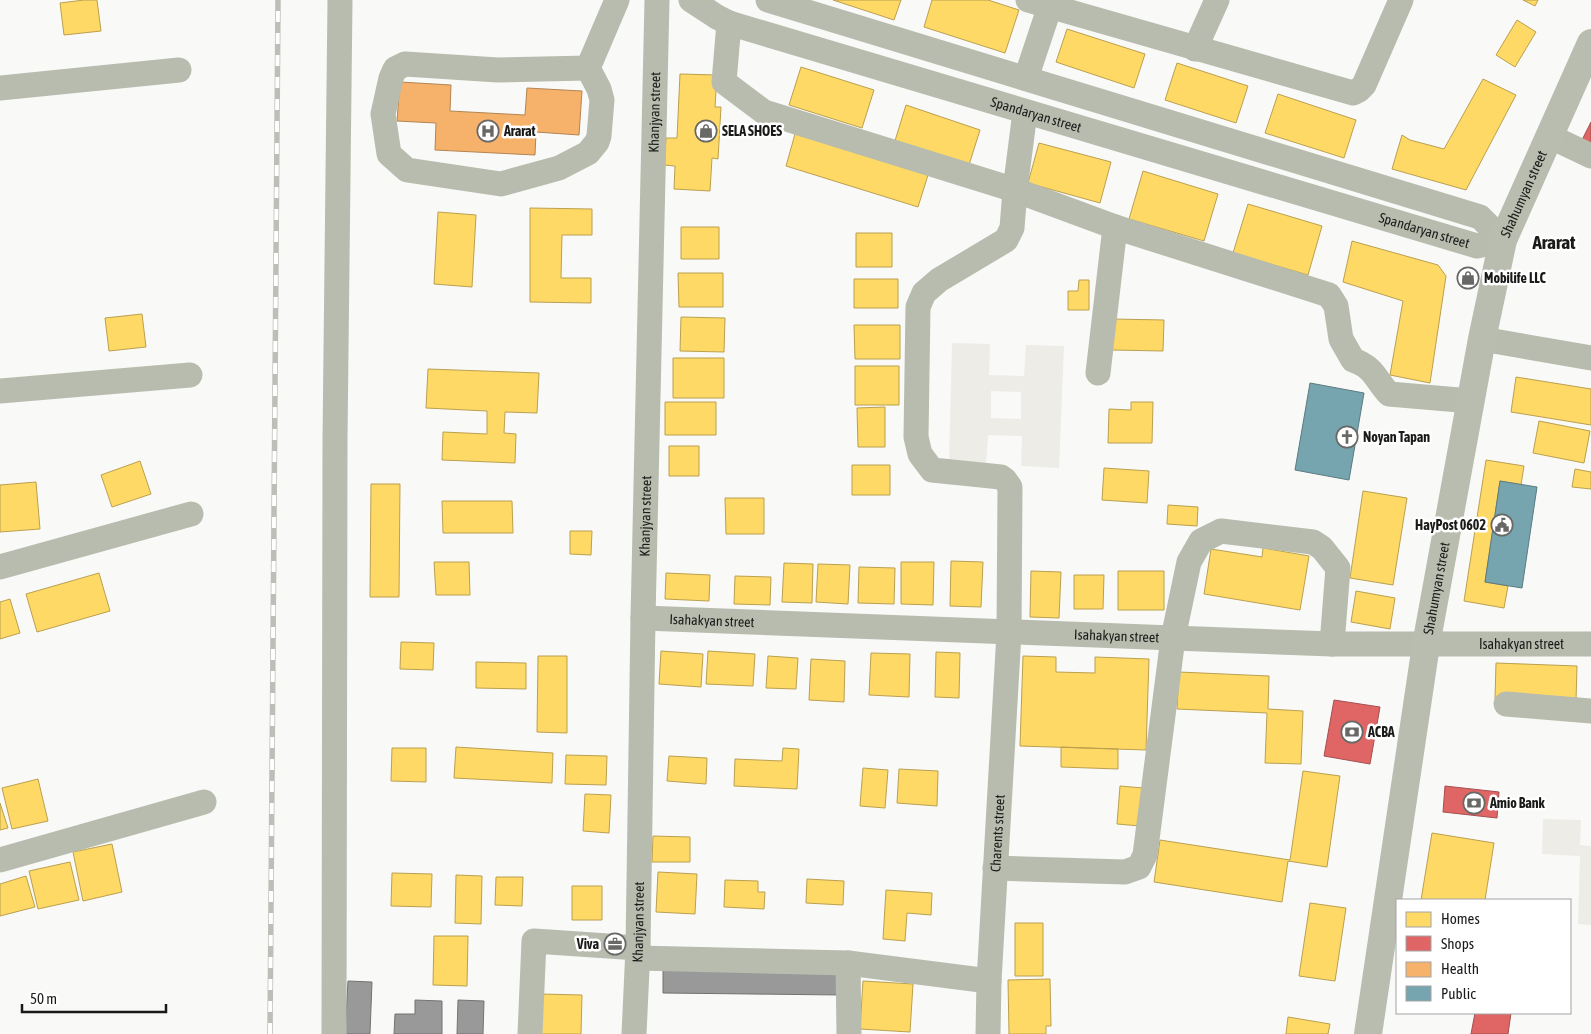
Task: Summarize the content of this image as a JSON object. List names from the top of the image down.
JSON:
{
  "streets": {
    "main road": ["Shahumyan street"],
    "street": [
      "Khanjyan street",
      "Spandaryan street",
      "Isahakyan street",
      "Charents street"
    ]
  },
  "crossings": [
    ["Khanjyan street", "Isahakyan street"],
    ["Spandaryan street", "Shahumyan street"],
    ["Spandaryan street", "Charents street"],
    ["Shahumyan street", "Isahakyan street"],
    ["Isahakyan street", "Charents street"]
  ],
  "districts": ["Ararat"],
  "places": {
    "hospital": ["Ararat"],
    "shop": ["SELA SHOES", "Mobilife LLC"],
    "church": ["Noyan Tapan"],
    "public building": ["HayPost 0602"],
    "bank": ["ACBA", "Amio Bank"],
    "office": ["Viva"]
  },
  "legend": [
    "Homes",
    "Shops",
    "Health",
    "Public"
  ],
  "scale_bar": "50 m"
}
